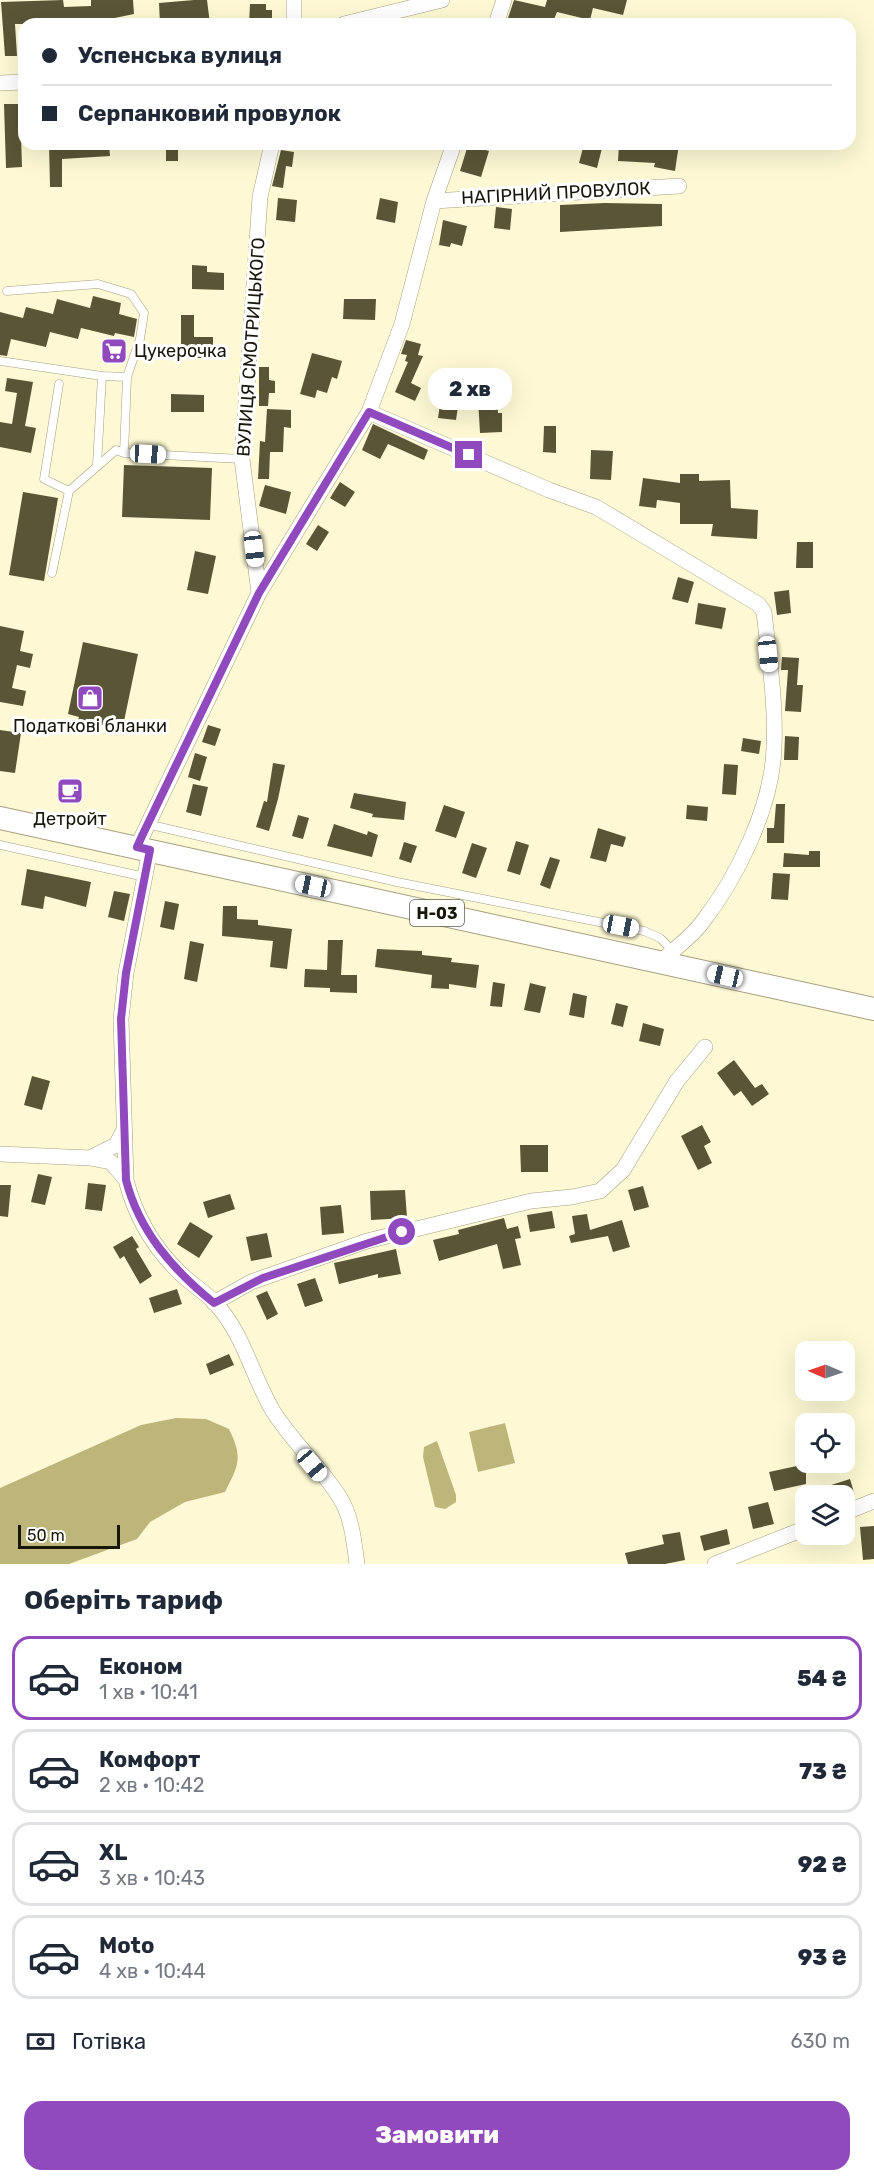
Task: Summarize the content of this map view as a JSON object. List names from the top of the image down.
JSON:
{
  "streets": {
    "main road": ["Н-03"],
    "street": ["НАГІРНИЙ ПРОВУЛОК", "ВУЛИЦЯ СМОТРИЦЬКОГО"]
  },
  "places": {
    "supermarket": ["Цукерочка"],
    "shop": ["Податкові бланки"],
    "cafe": ["Детройт"]
  },
  "scale_bar": "50 m",
  "north": "left",
  "page": {
    "banner": ["Успенська вулиця", "Серпанковий провулок"],
    "bubble": "2 хв",
    "scale": "50 m",
    "heading": "Оберіть тариф",
    "list": [
      {
        "name": "Економ",
        "note": "1 хв · 10:41",
        "value": "54 ₴"
      },
      {
        "name": "Комфорт",
        "note": "2 хв · 10:42",
        "value": "73 ₴"
      },
      {
        "name": "XL",
        "note": "3 хв · 10:43",
        "value": "92 ₴"
      },
      {
        "name": "Moto",
        "note": "4 хв · 10:44",
        "value": "93 ₴"
      }
    ],
    "pay": ["Готівка", "630 m"],
    "buttons": "Замовити"
  }
}
